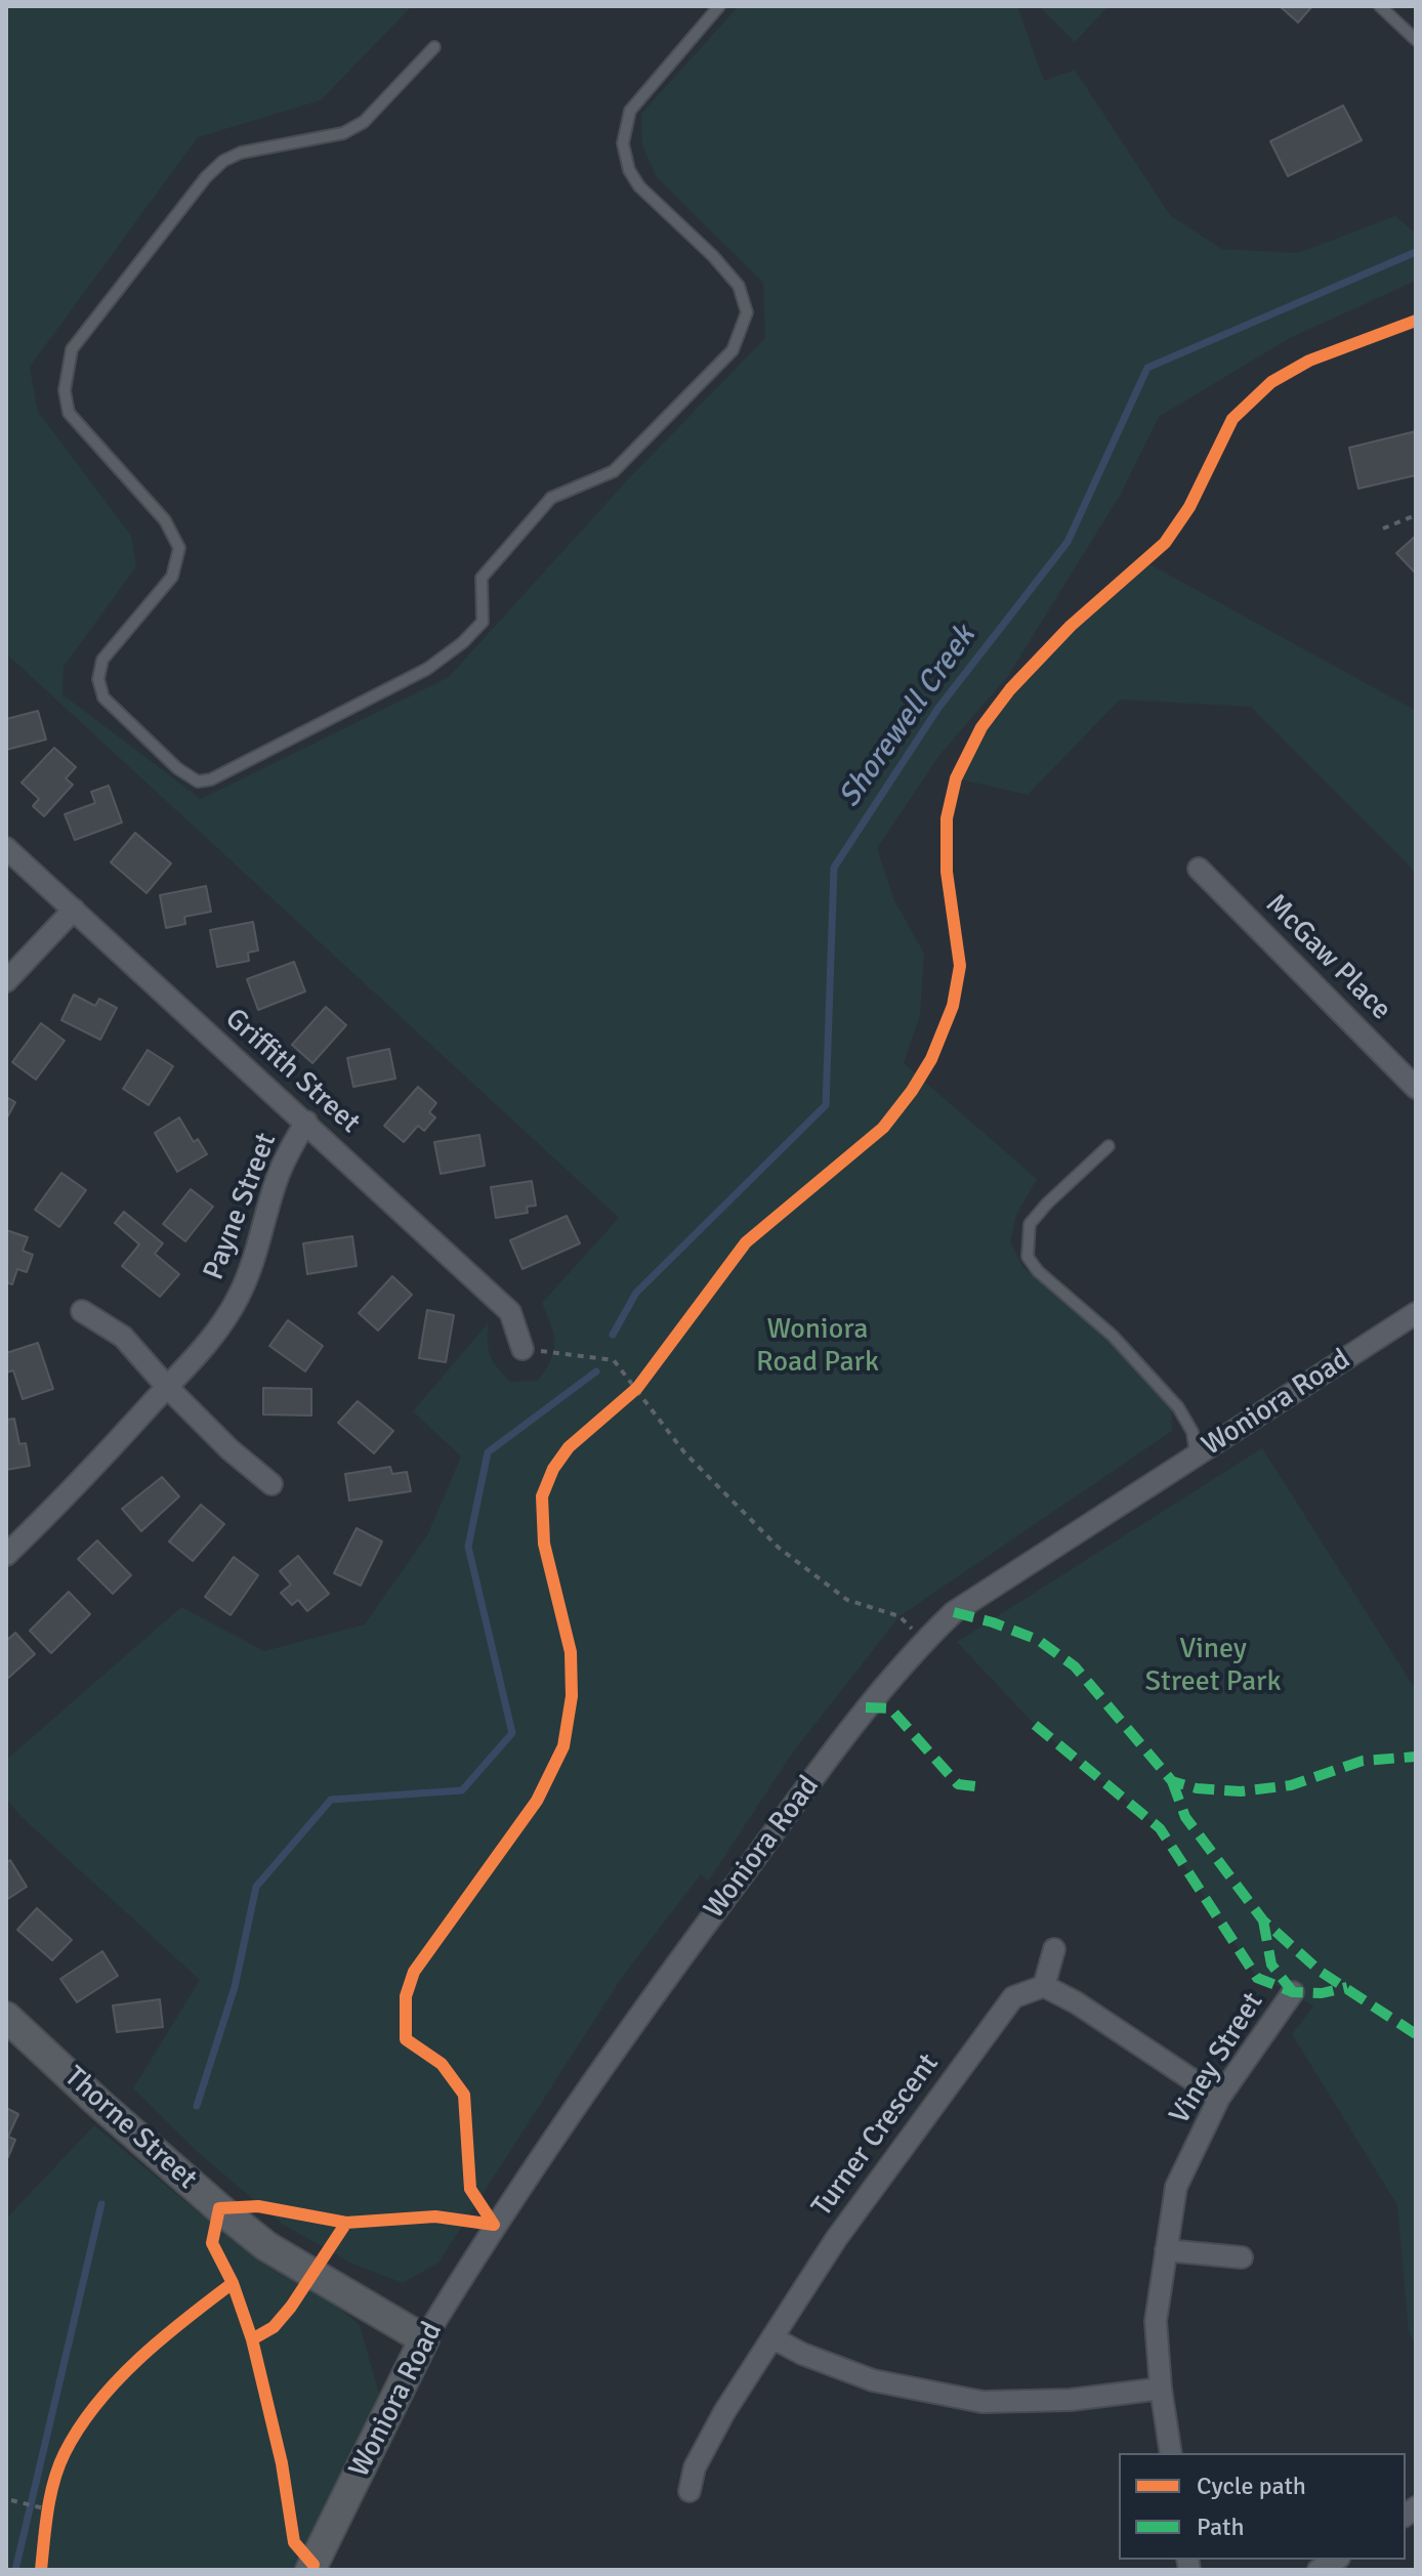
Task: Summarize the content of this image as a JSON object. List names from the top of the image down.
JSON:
{
  "streets": {
    "street": [
      "McGaw Place",
      "Griffith Street",
      "Payne Street",
      "Woniora Road",
      "Viney Street",
      "Thorne Street",
      "Turner Crescent"
    ]
  },
  "crossings": [
    ["Griffith Street", "Payne Street"],
    ["Woniora Road", "Thorne Street"]
  ],
  "water": ["Shorewell Creek"],
  "parks": ["Woniora Road Park", "Viney Street Park"],
  "legend": ["Cycle path", "Path"]
}
